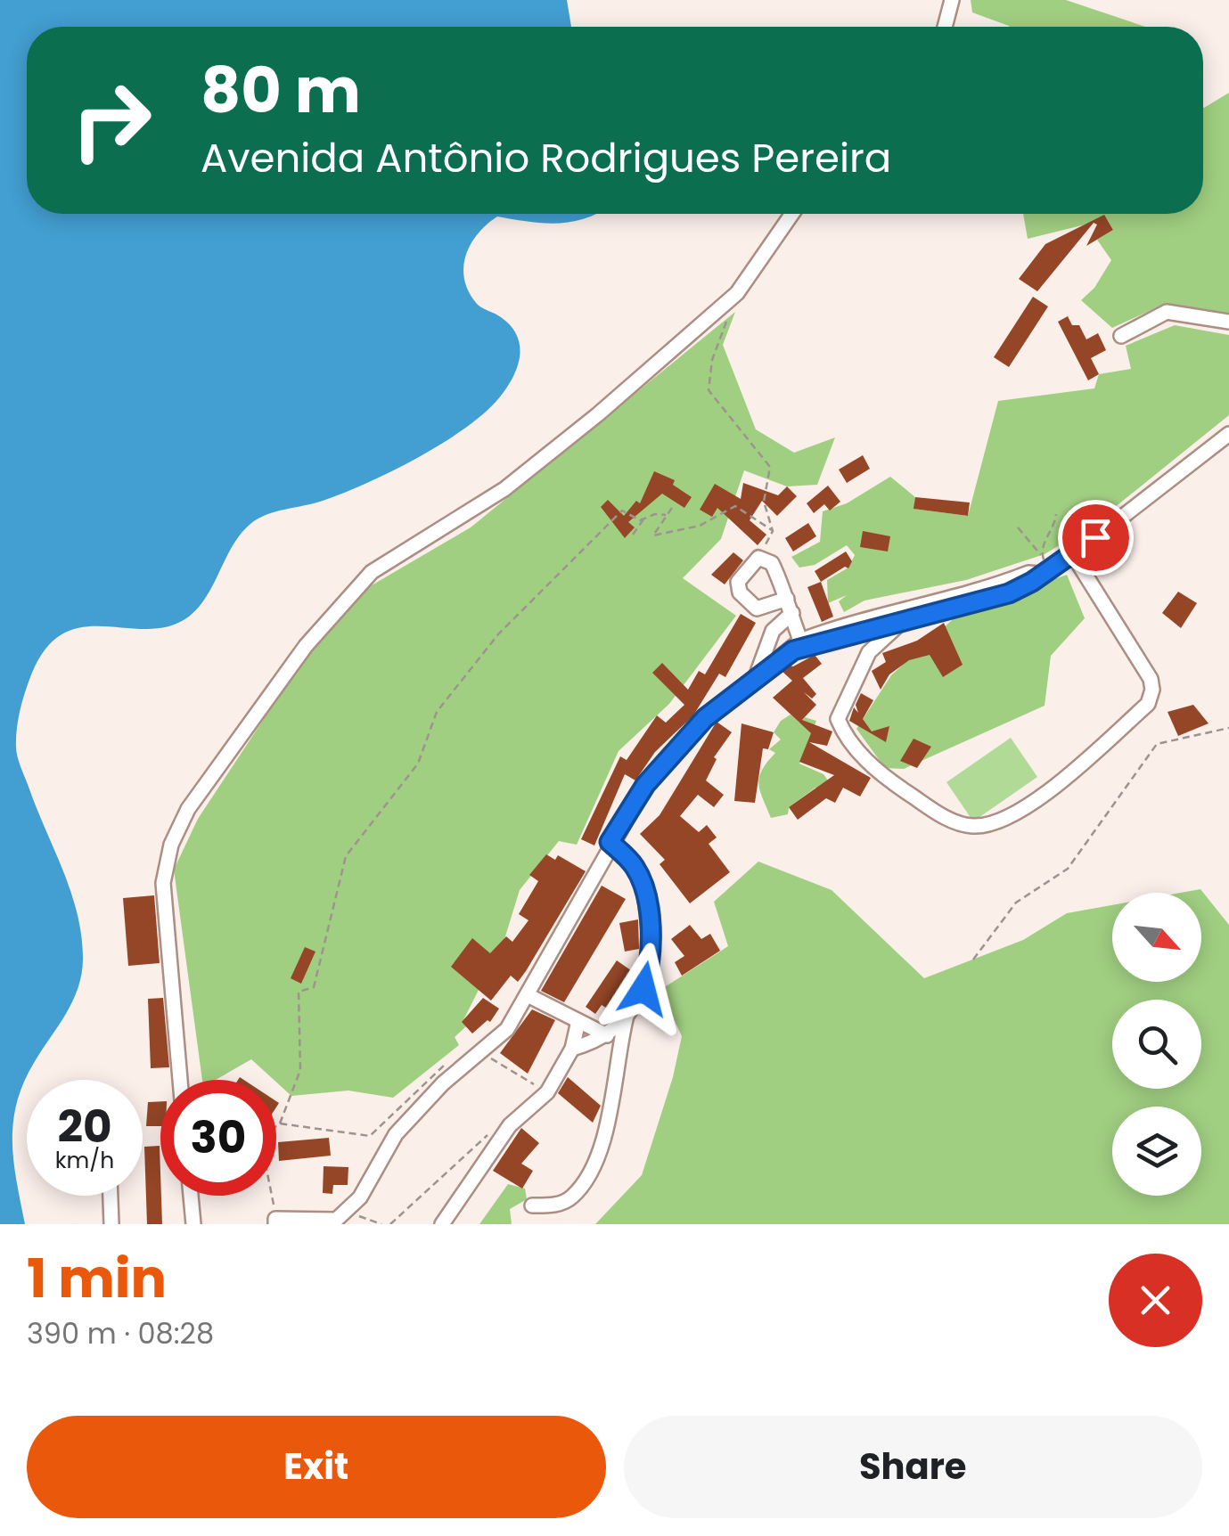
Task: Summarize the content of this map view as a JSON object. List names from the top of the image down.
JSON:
{
  "north": "bottom right",
  "page": {
    "turn": ["80 m", "Avenida Antônio Rodrigues Pereira"],
    "speed": "20 km/h",
    "limit": "30",
    "heading": ["1 min", "390 m · 08:28"],
    "buttons": ["Exit", "Share"]
  }
}
